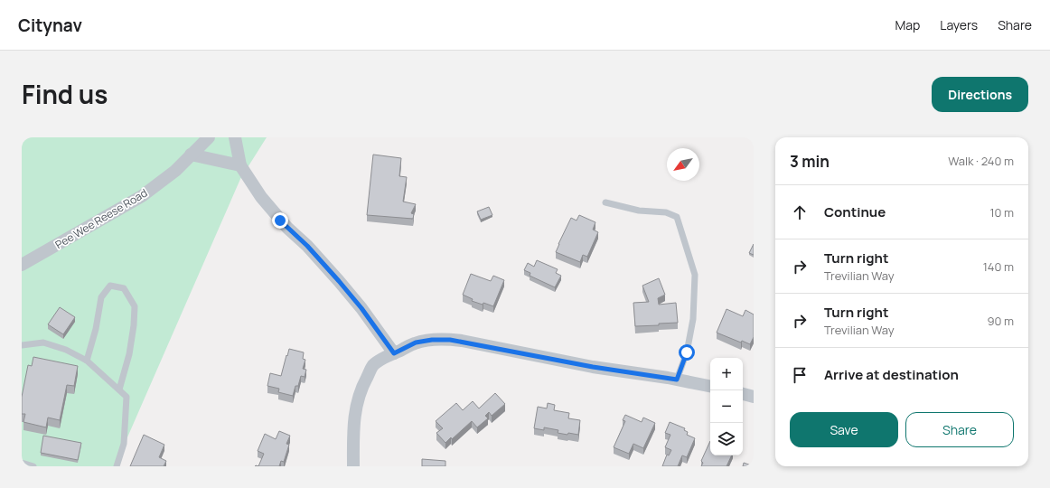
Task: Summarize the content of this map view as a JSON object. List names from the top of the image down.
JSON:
{
  "streets": {
    "street": ["Pee Wee Reese Road"]
  },
  "north": "bottom left",
  "page": {
    "header": "Citynav",
    "nav": ["Map", "Layers", "Share"],
    "title": "Find us",
    "buttons": [
      "Directions",
      ["Save", "Share"]
    ],
    "heading": ["3 min", "Walk · 240 m"],
    "list": [
      ["Continue", "10 m"],
      ["Turn right", "Trevilian Way", "140 m"],
      ["Turn right", "Trevilian Way", "90 m"],
      "Arrive at destination"
    ],
    "map_buttons": ["+", "−"]
  }
}
